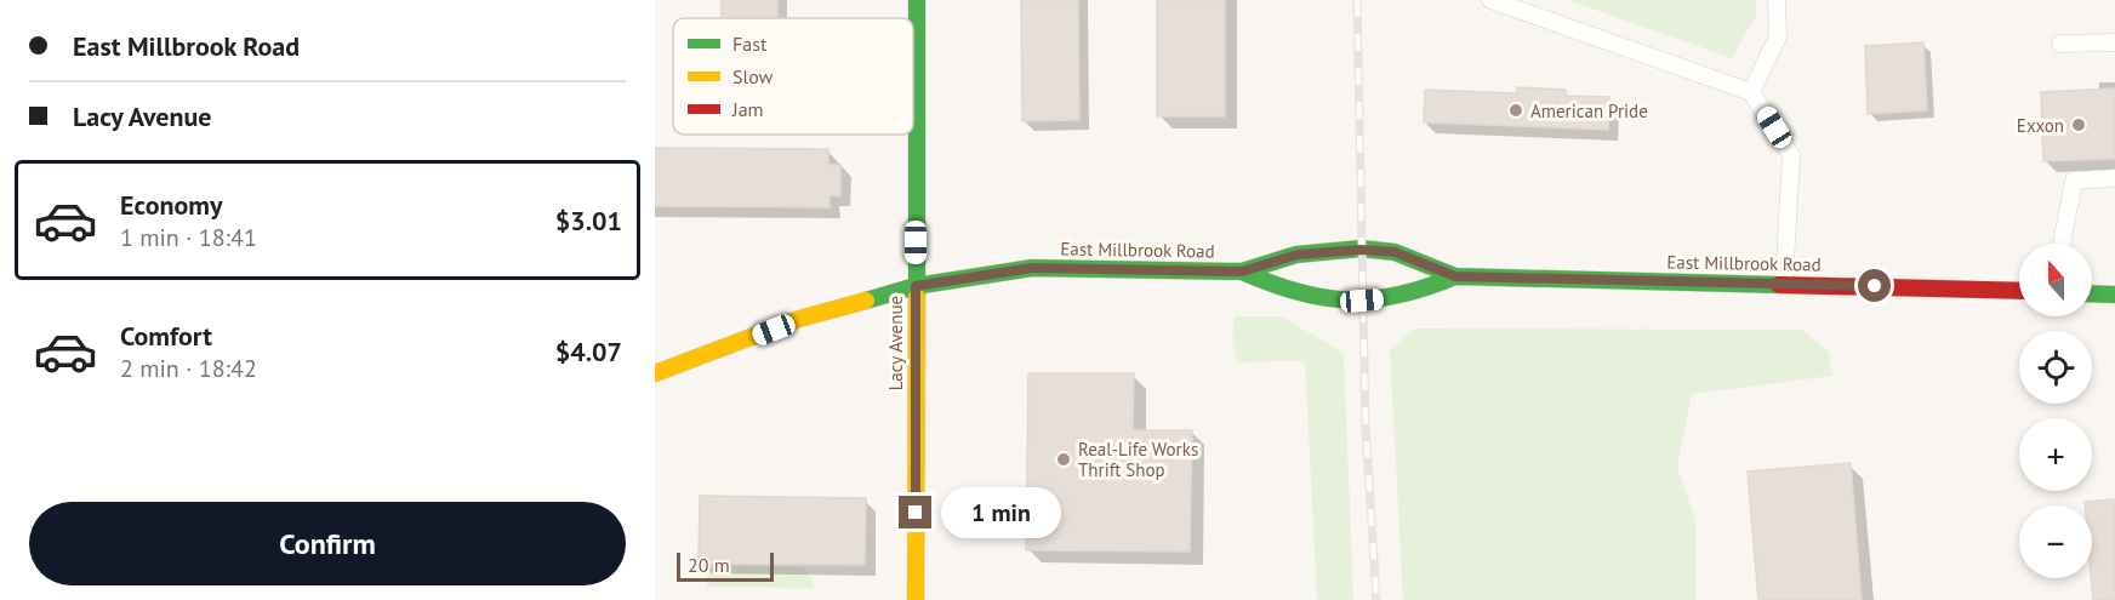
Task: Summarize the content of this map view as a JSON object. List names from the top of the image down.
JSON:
{
  "streets": {
    "main road": ["East Millbrook Road", "Lacy Avenue"]
  },
  "crossings": [
    ["East Millbrook Road", "Lacy Avenue"]
  ],
  "places": ["American Pride", "Exxon", "Real-Life Works Thrift Shop"],
  "legend": ["Fast", "Slow", "Jam"],
  "scale_bar": "20 m",
  "north": "top",
  "page": {
    "banner": ["East Millbrook Road", "Lacy Avenue"],
    "list": [
      {
        "name": "Economy",
        "note": "1 min · 18:41",
        "value": "$3.01"
      },
      {
        "name": "Comfort",
        "note": "2 min · 18:42",
        "value": "$4.07"
      }
    ],
    "map_buttons": ["+", "−"],
    "buttons": "Confirm",
    "bubble": "1 min",
    "scale": "20 m"
  }
}
